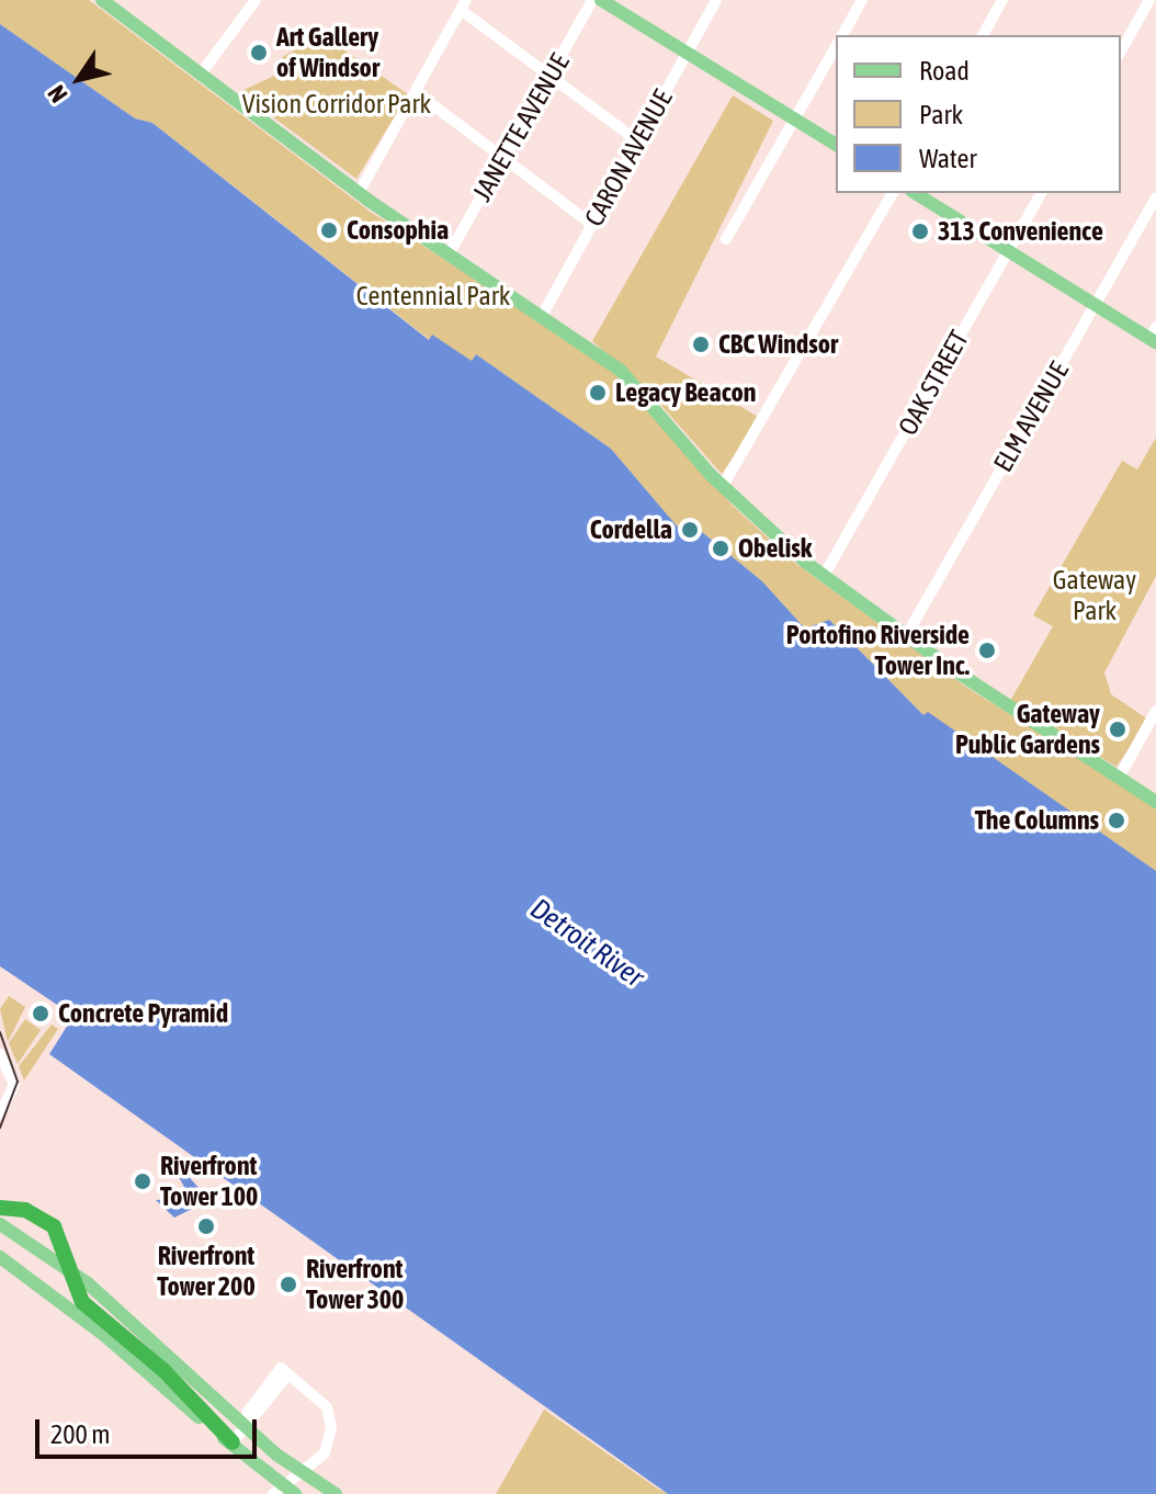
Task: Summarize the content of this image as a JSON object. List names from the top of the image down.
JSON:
{
  "streets": {
    "street": [
      "JANETTE AVENUE",
      "CARON AVENUE",
      "OAK STREET",
      "ELM AVENUE"
    ]
  },
  "water": ["Detroit River"],
  "parks": ["Vision Corridor Park", "Centennial Park", "Gateway Park"],
  "places": [
    "Art Gallery of Windsor",
    "Consophia",
    "313 Convenience",
    "CBC Windsor",
    "Legacy Beacon",
    "Cordella",
    "Obelisk",
    "Portofino Riverside Tower Inc.",
    "Gateway Public Gardens",
    "The Columns",
    "Concrete Pyramid",
    "Riverfront Tower 100",
    "Riverfront Tower 200",
    "Riverfront Tower 300"
  ],
  "legend": ["Road", "Park", "Water"],
  "scale_bar": "200 m",
  "north": "bottom left"
}
